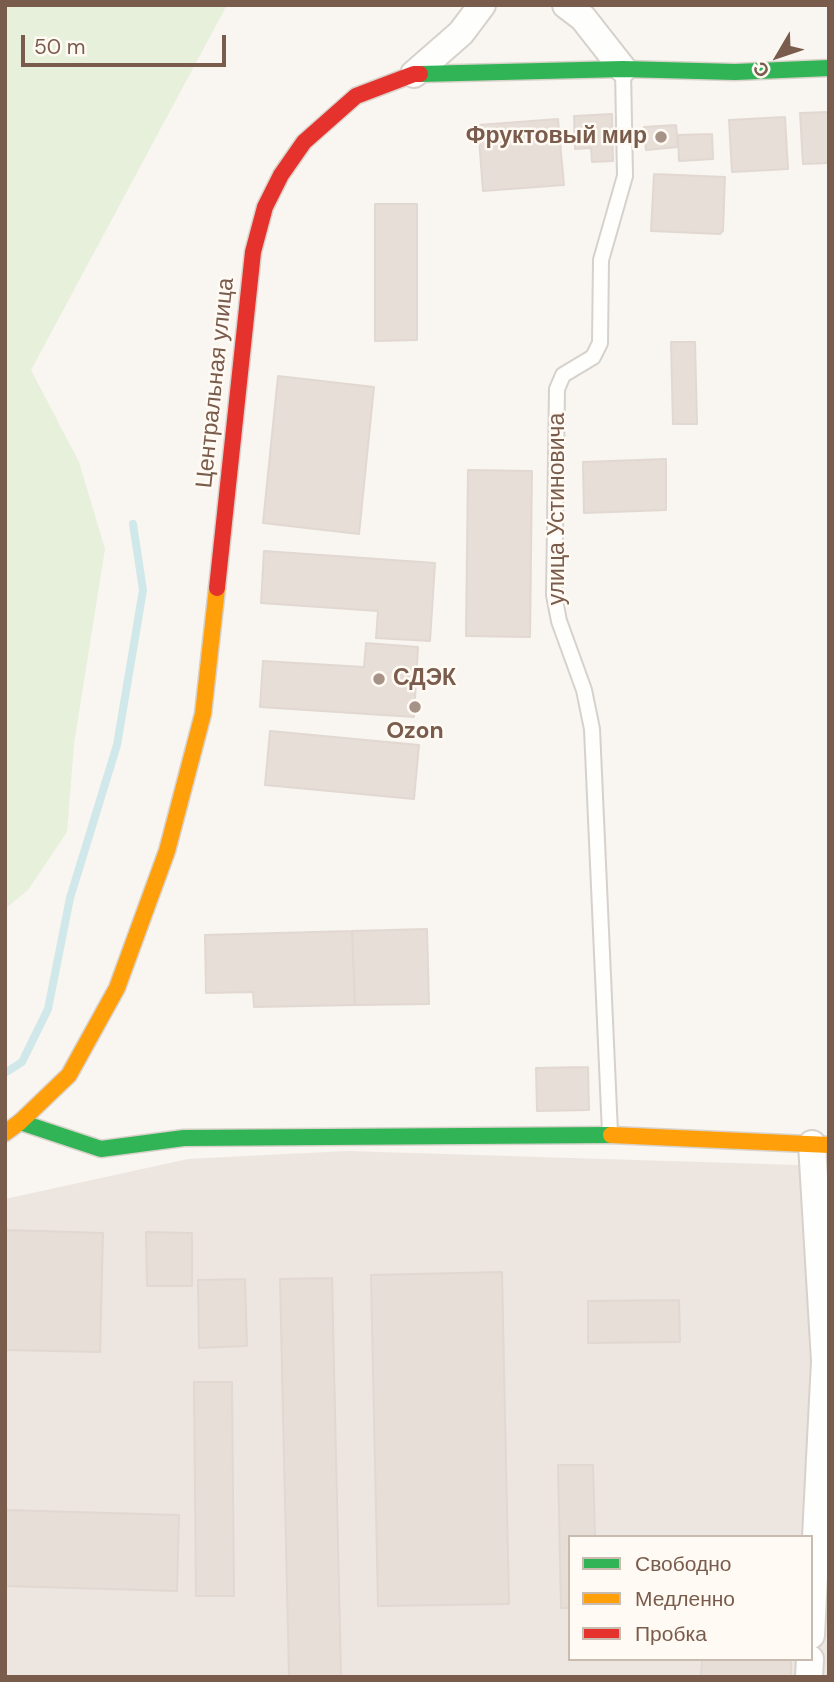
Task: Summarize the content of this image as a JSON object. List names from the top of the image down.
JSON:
{
  "streets": {
    "street": ["Центральная улица"],
    "lane": ["улица Устиновича"]
  },
  "crossings": [
    ["Центральная улица", "улица Устиновича"]
  ],
  "places": ["Фруктовый мир", "СДЭК", "Ozon"],
  "legend": ["Свободно", "Медленно", "Пробка"],
  "scale_bar": "50 m",
  "north": "bottom left"
}
